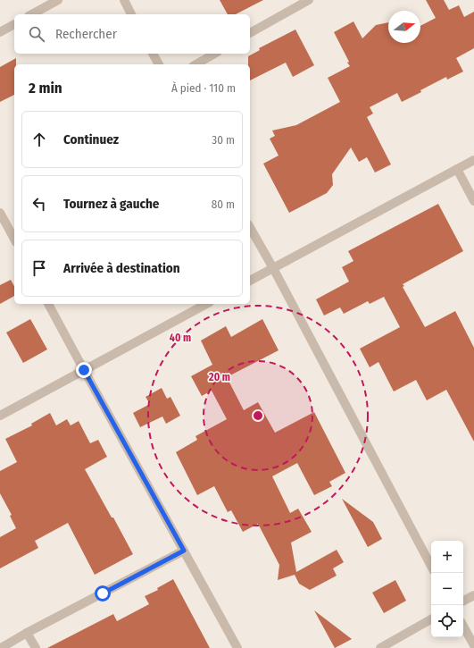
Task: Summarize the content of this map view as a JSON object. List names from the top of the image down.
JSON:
{
  "north": "right",
  "page": {
    "search": "Rechercher",
    "heading": ["2 min", "À pied · 110 m"],
    "list": [
      ["Continuez", "30 m"],
      ["Tournez à gauche", "80 m"],
      "Arrivée à destination"
    ],
    "map_buttons": ["+", "−"]
  },
  "rings": ["40 m", "20 m"]
}
